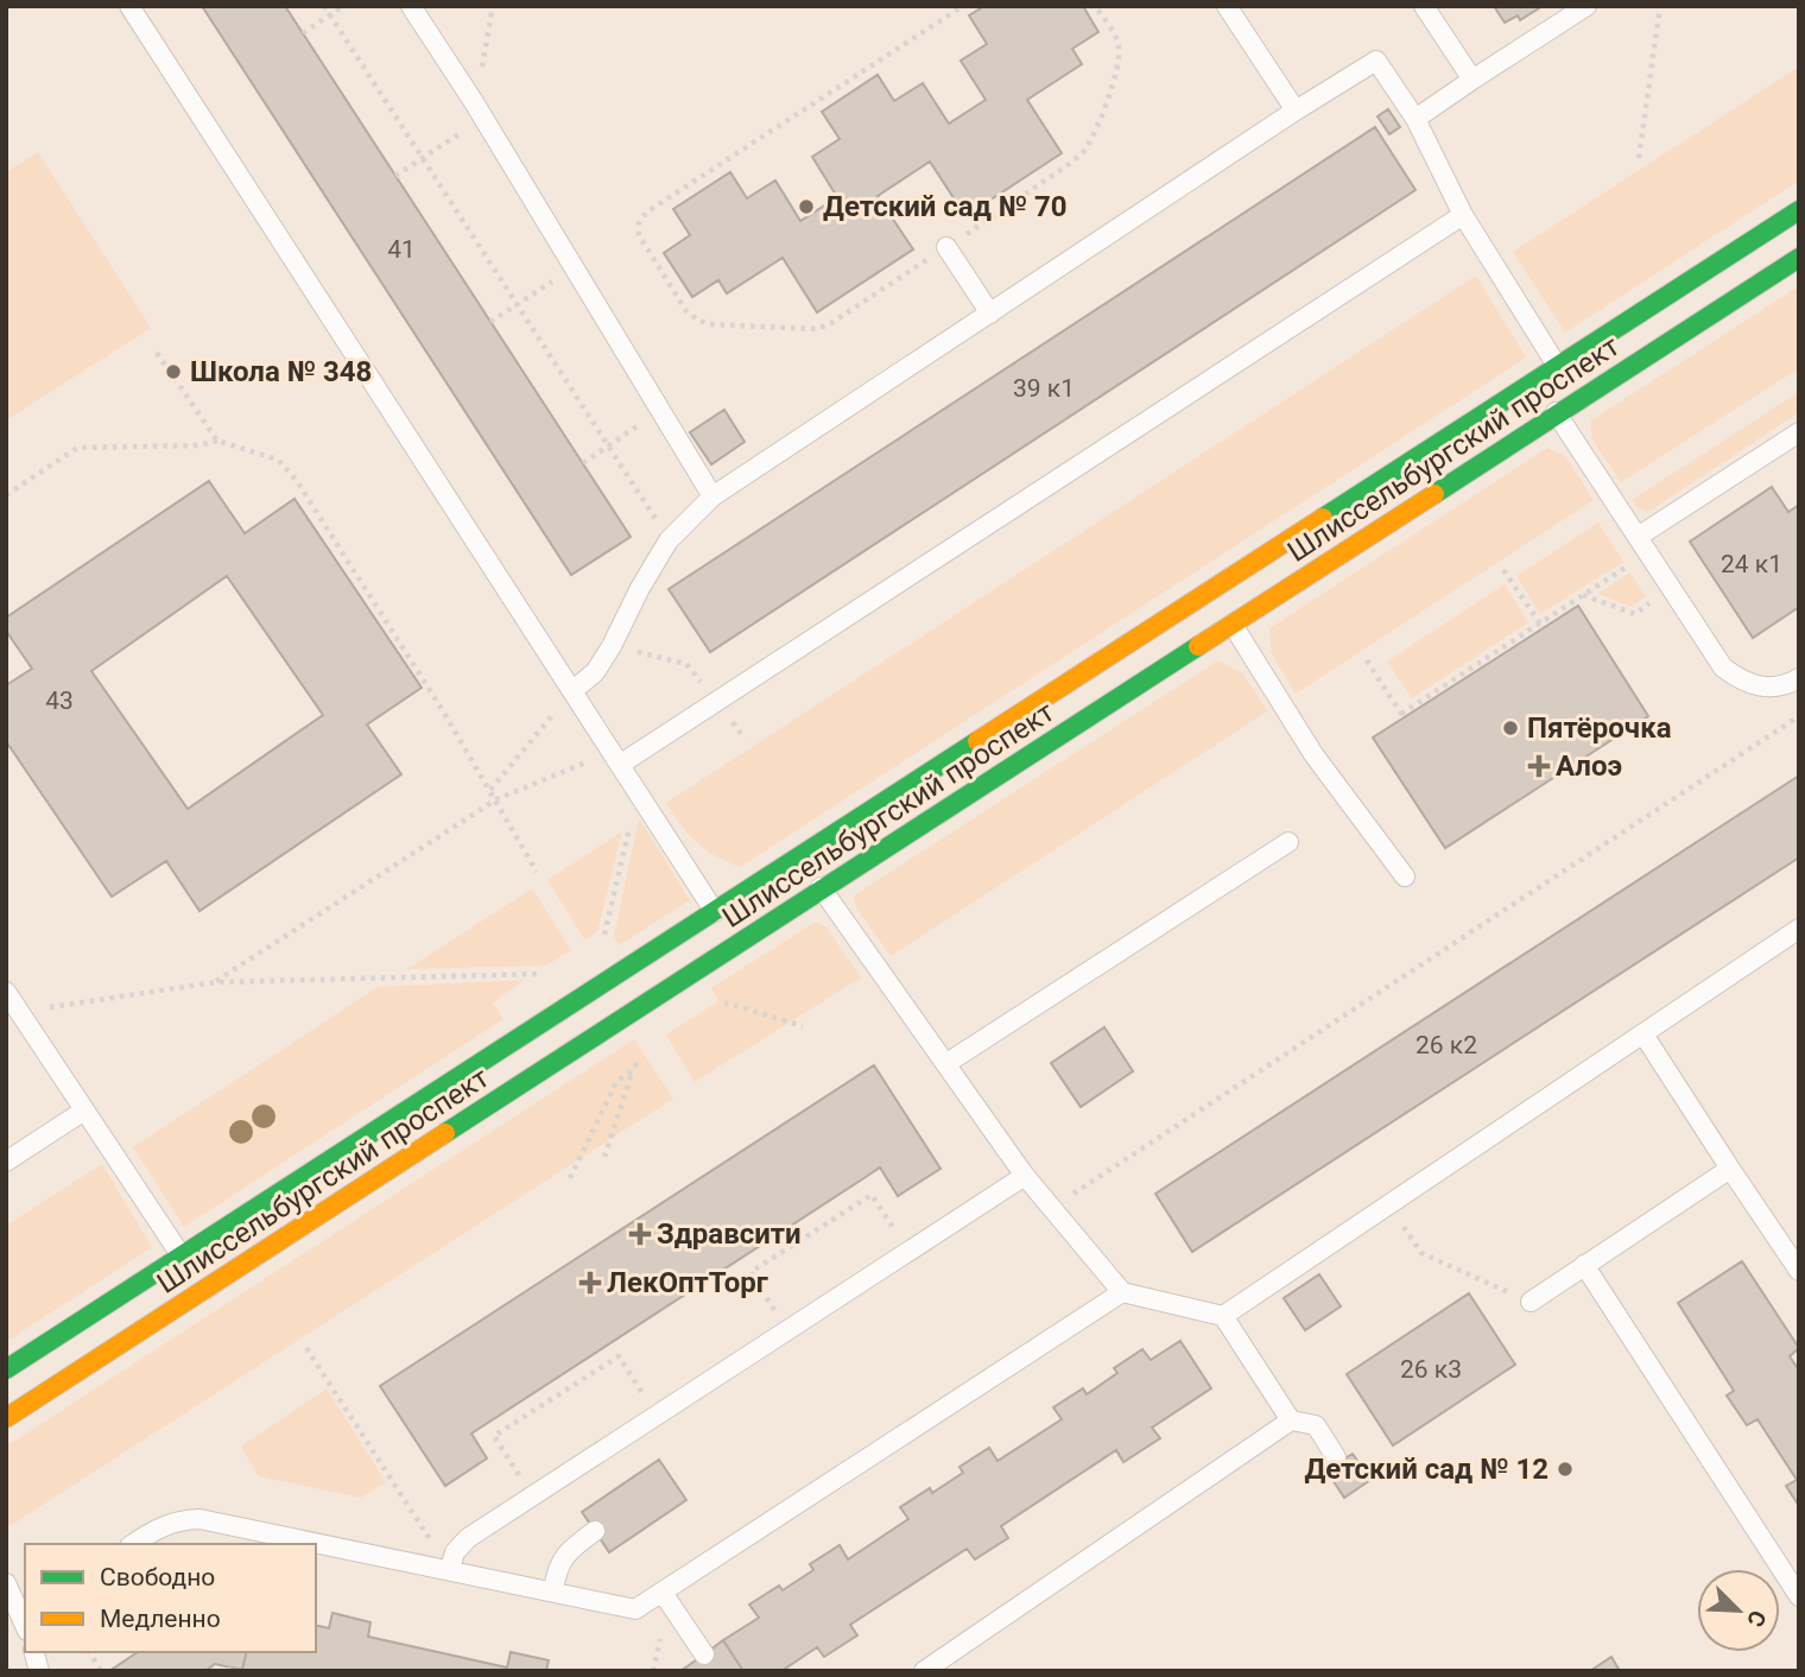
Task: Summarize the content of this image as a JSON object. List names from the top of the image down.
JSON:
{
  "streets": {
    "main road": ["Шлиссельбургский проспект"]
  },
  "places": {
    "other": [
      "Детский сад № 70",
      "Школа № 348",
      "Пятёрочка",
      "Детский сад № 12"
    ],
    "health": ["Алоэ", "Здравсити", "ЛекОптТорг"]
  },
  "house_numbers": [
    "41",
    "39 к1",
    "24 к1",
    "43",
    "26 к2",
    "26 к3"
  ],
  "legend": ["Свободно", "Медленно"],
  "north": "bottom right"
}
